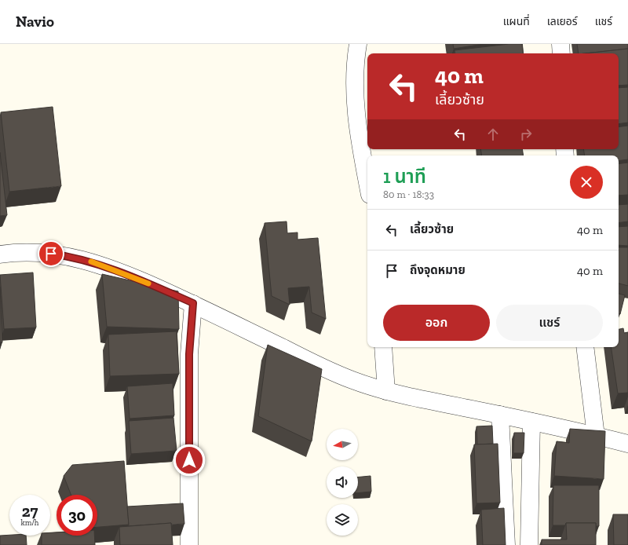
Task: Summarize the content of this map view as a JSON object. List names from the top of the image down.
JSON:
{
  "north": "left",
  "page": {
    "header": "Navio",
    "nav": ["แผนที่", "เลเยอร์", "แชร์"],
    "turn": ["40 m", "เลี้ยวซ้าย"],
    "heading": ["1 นาที", "80 m · 18:33"],
    "list": [
      {
        "name": "เลี้ยวซ้าย",
        "value": "40 m"
      },
      {
        "name": "ถึงจุดหมาย",
        "value": "40 m"
      }
    ],
    "buttons": ["ออก", "แชร์"],
    "speed": "27 km/h",
    "limit": "30"
  }
}
